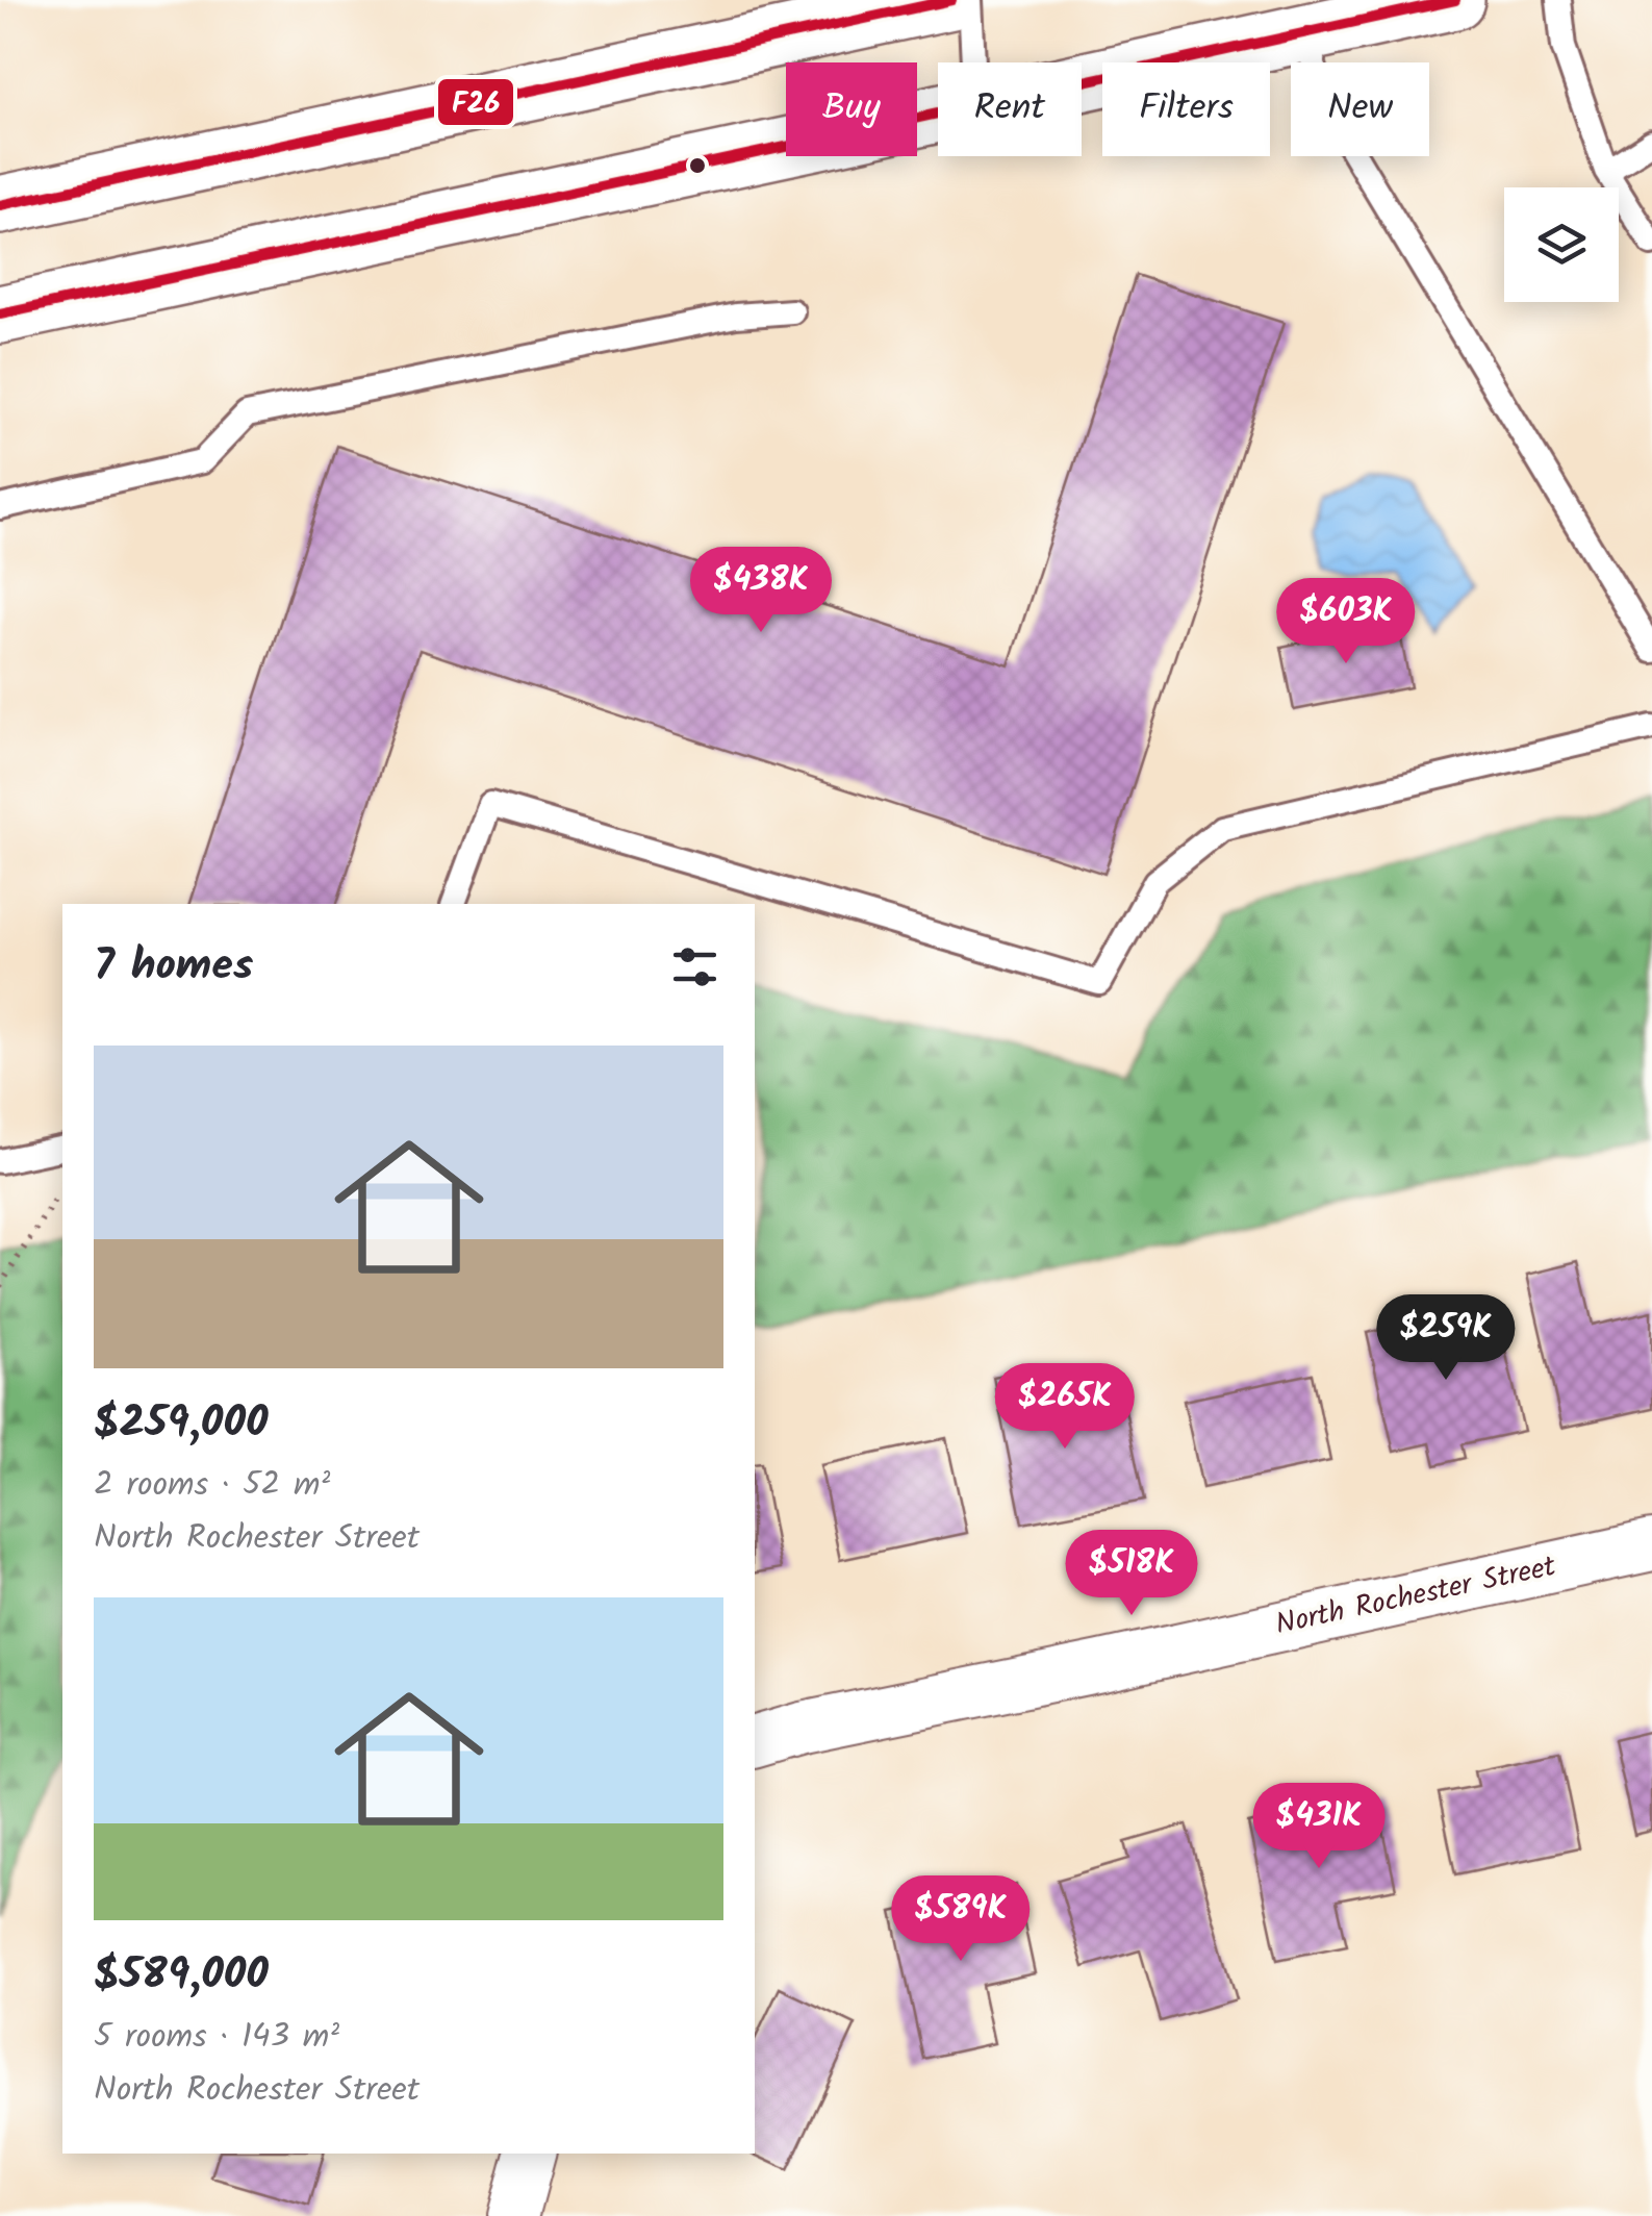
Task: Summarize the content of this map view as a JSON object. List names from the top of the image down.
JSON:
{
  "streets": {
    "street": ["North Rochester Street"]
  },
  "lines": ["transit line F26"],
  "page": {
    "chip": [
      "Buy",
      "Rent",
      "Filters",
      "New"
    ],
    "price": [
      "$438K",
      "$603K",
      "$259K",
      "$265K",
      "$518K",
      "$431K",
      "$589K"
    ],
    "heading": "7 homes",
    "list": [
      {
        "name": "$259,000",
        "note": "2 rooms · 52 m² · North Rochester Street"
      },
      {
        "name": "$589,000",
        "note": "5 rooms · 143 m² · North Rochester Street"
      }
    ]
  }
}
